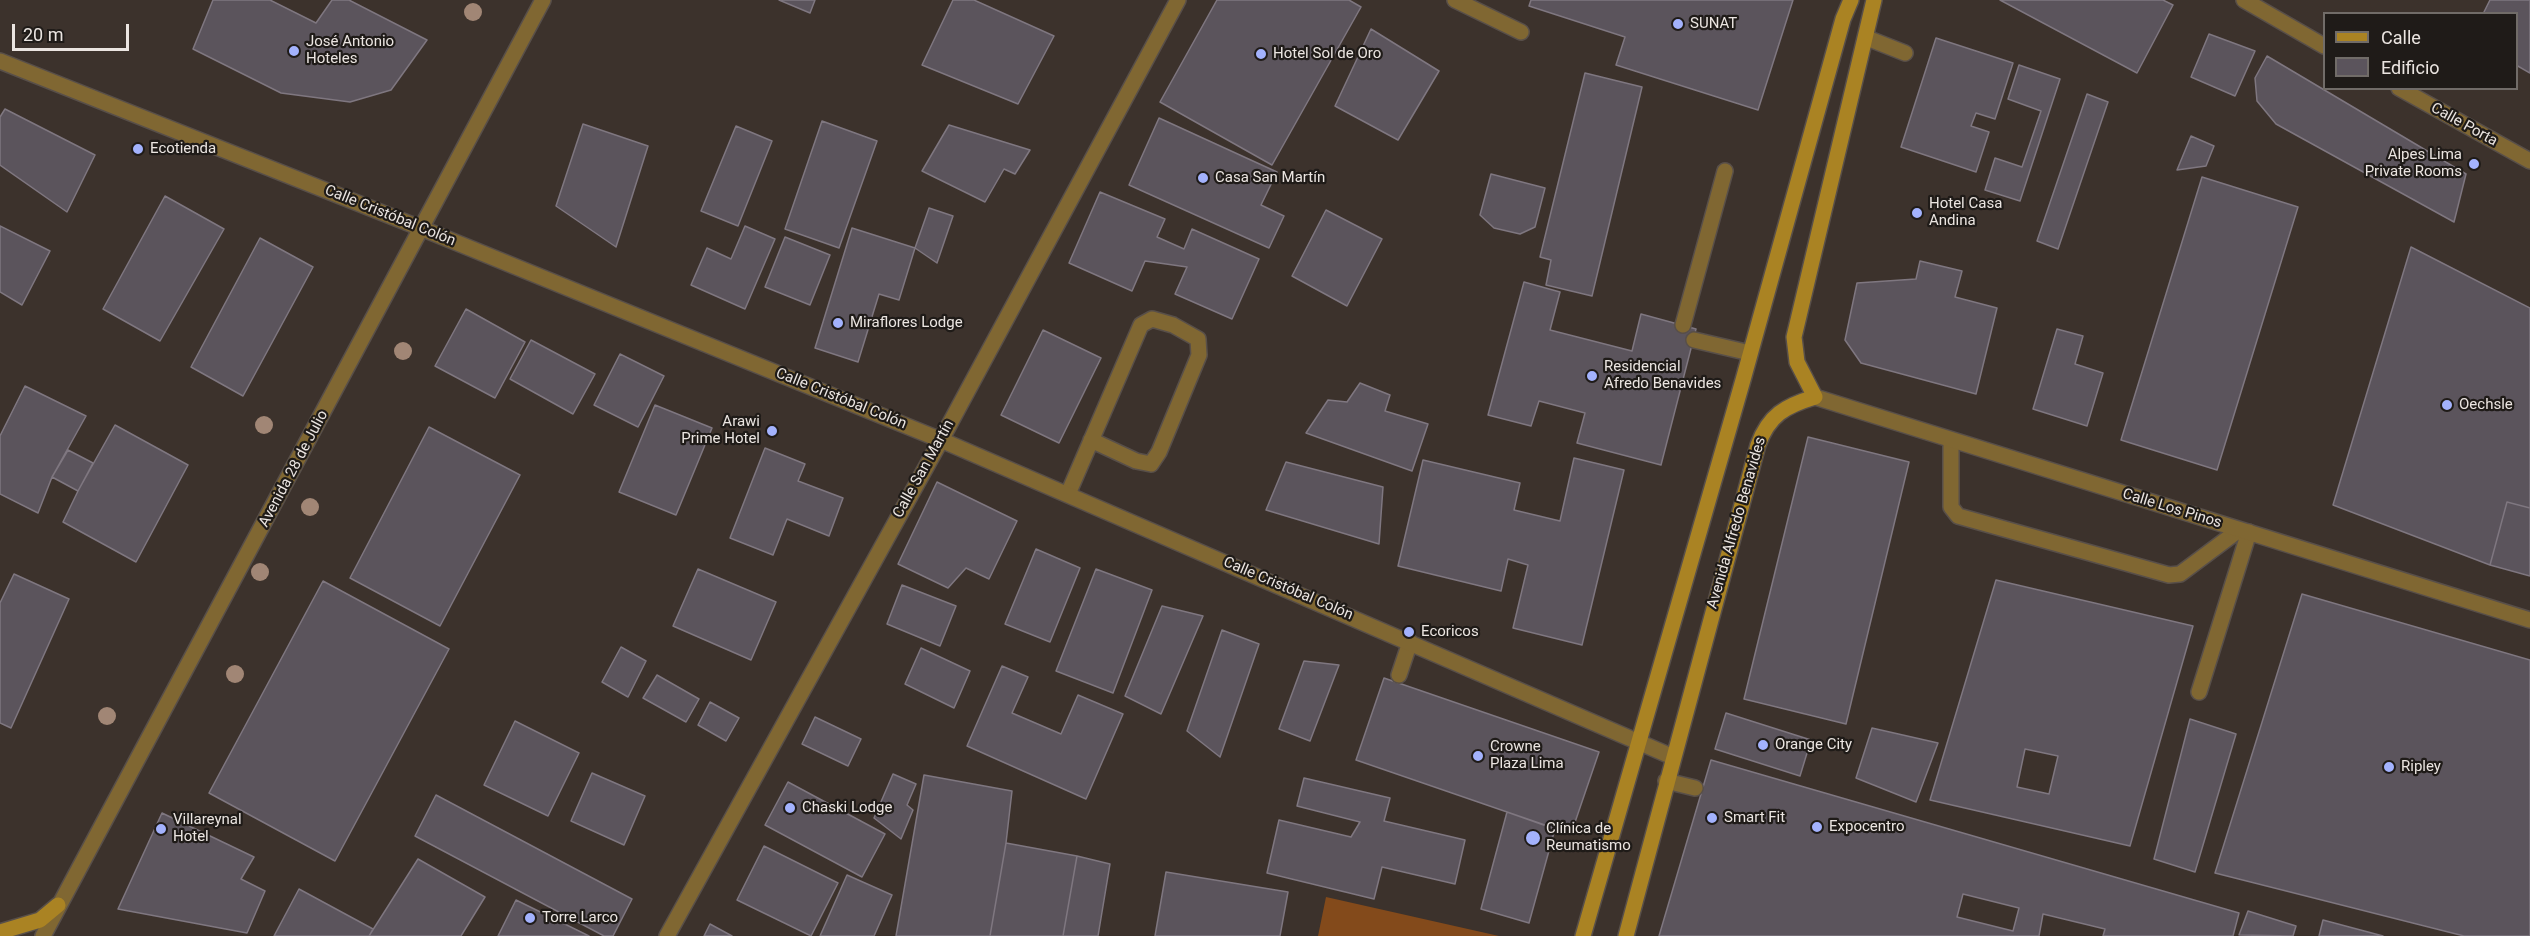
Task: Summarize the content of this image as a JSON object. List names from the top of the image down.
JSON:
{
  "streets": {
    "main road": ["Avenida Alfredo Benavides"],
    "street": [
      "Calle Porta",
      "Calle Cristóbal Colón",
      "Avenida 28 de Julio",
      "Calle San Martín",
      "Calle Los Pinos"
    ]
  },
  "crossings": [
    ["Calle Cristóbal Colón", "Avenida 28 de Julio"],
    ["Calle Cristóbal Colón", "Calle San Martín"],
    ["Calle Cristóbal Colón", "Avenida Alfredo Benavides"],
    ["Calle Los Pinos", "Avenida Alfredo Benavides"]
  ],
  "places": [
    "SUNAT",
    "José Antonio Hoteles",
    "Hotel Sol de Oro",
    "Ecotienda",
    "Alpes Lima Private Rooms",
    "Casa San Martín",
    "Hotel Casa Andina",
    "Miraflores Lodge",
    "Residencial Afredo Benavides",
    "Oechsle",
    "Arawi Prime Hotel",
    "Ecoricos",
    "Orange City",
    "Crowne Plaza Lima",
    "Ripley",
    "Chaski Lodge",
    "Smart Fit",
    "Expocentro",
    "Villareynal Hotel",
    "Clínica de Reumatismo",
    "Torre Larco"
  ],
  "legend": ["Calle", "Edificio"],
  "scale_bar": "20 m"
}
